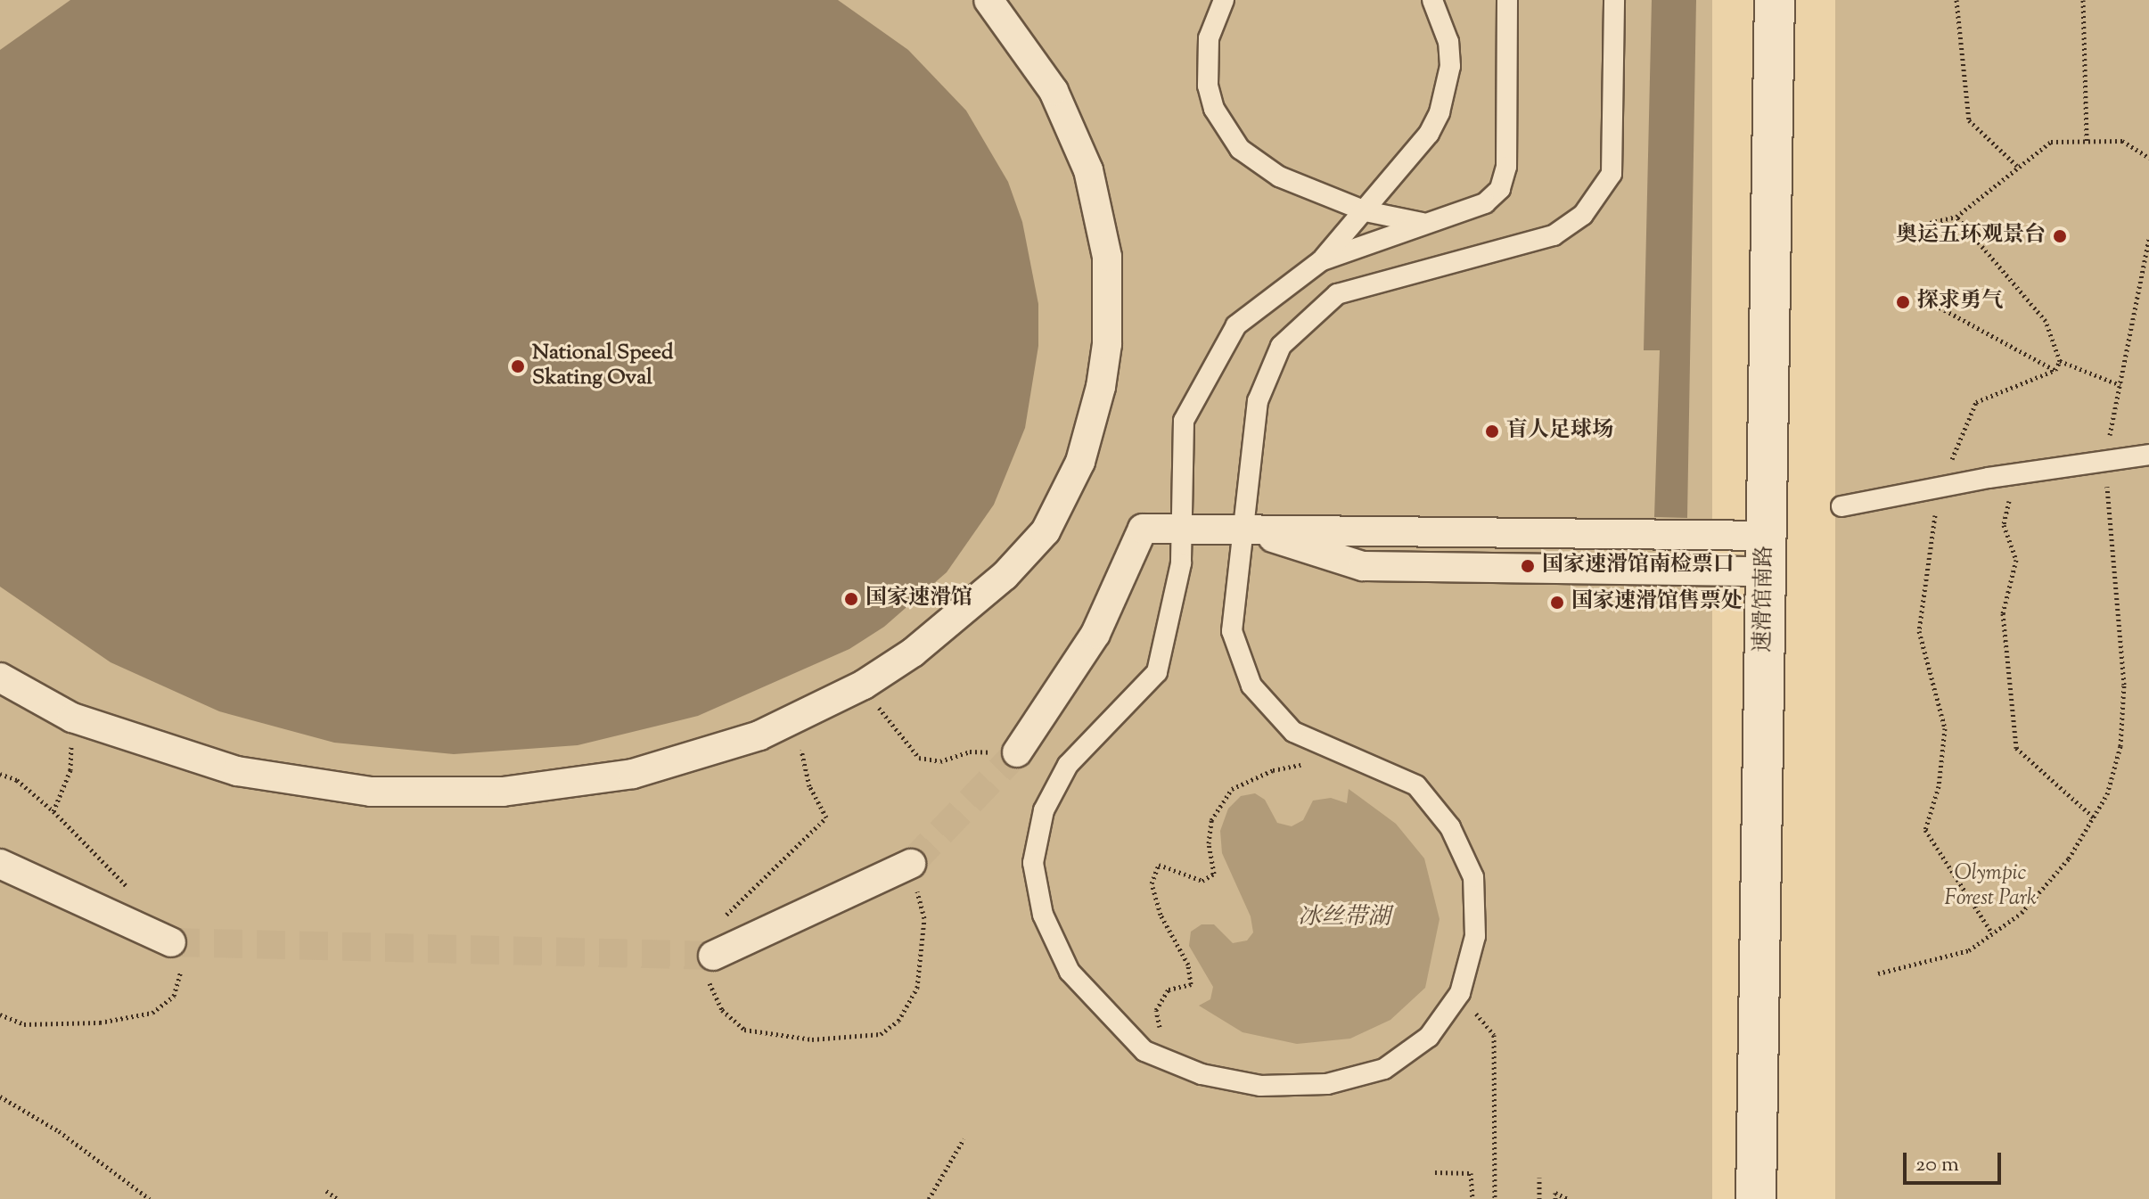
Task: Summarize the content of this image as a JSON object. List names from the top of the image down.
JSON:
{
  "streets": {
    "street": ["速滑馆南路"]
  },
  "water": ["冰丝带湖"],
  "parks": ["Olympic Forest Park"],
  "places": [
    "奥运五环观景台",
    "探求勇气",
    "National Speed Skating Oval",
    "盲人足球场",
    "国家速滑馆南检票口",
    "国家速滑馆",
    "国家速滑馆售票处"
  ],
  "scale_bar": "20 m"
}
